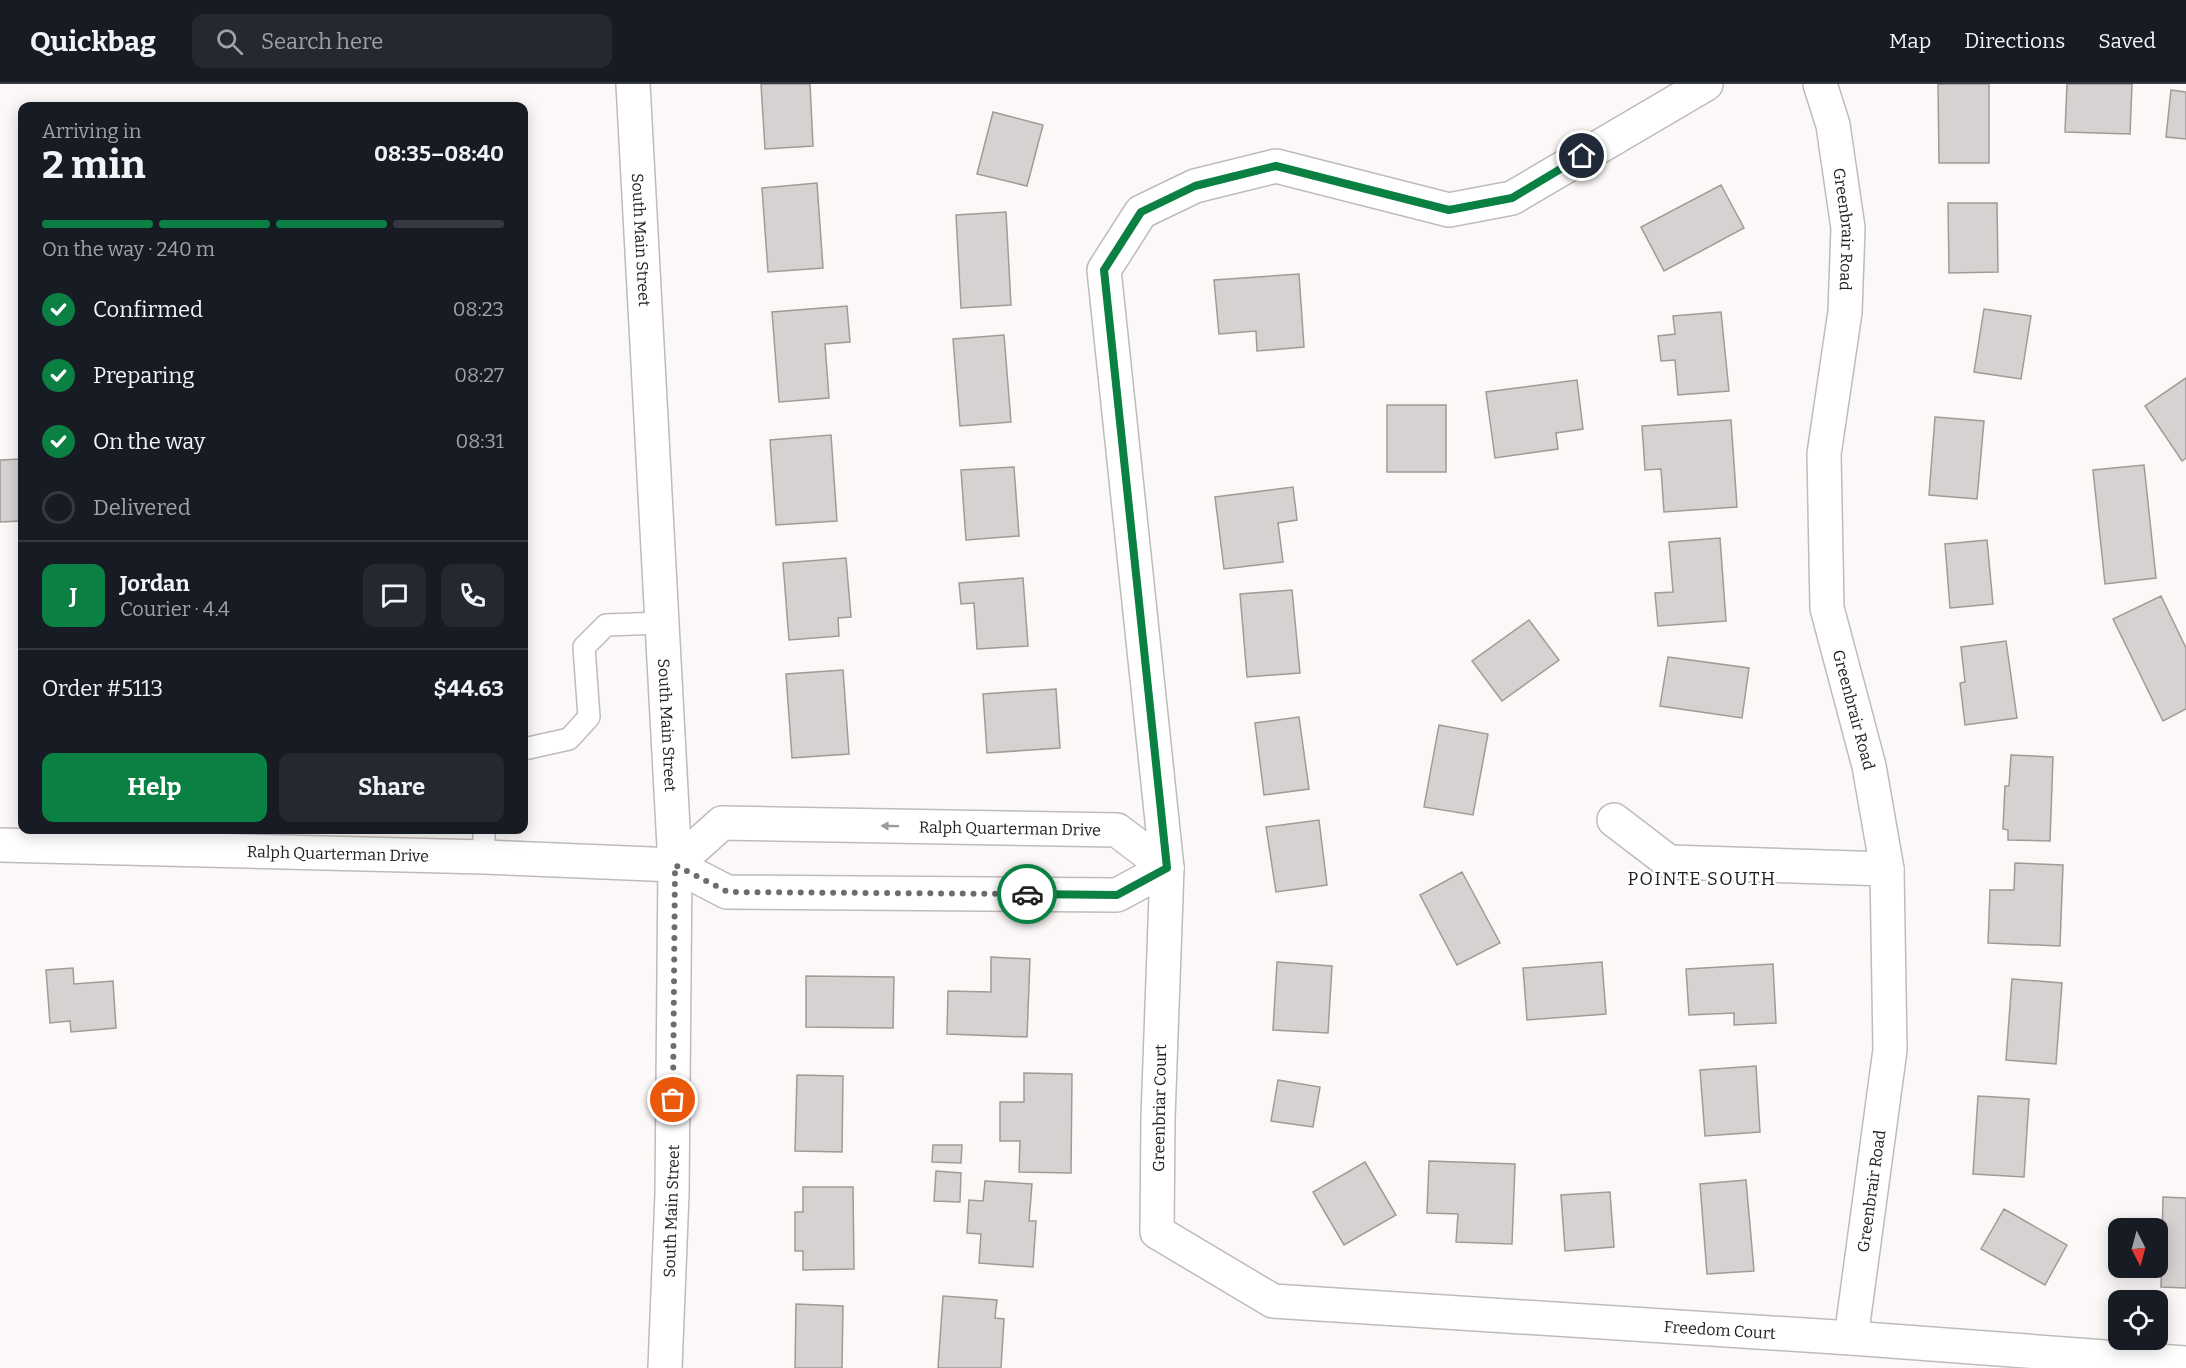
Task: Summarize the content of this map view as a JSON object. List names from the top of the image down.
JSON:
{
  "streets": {
    "street": [
      "Greenbrair Road",
      "South Main Street",
      "Ralph Quarterman Drive",
      "Greenbriar Court",
      "Freedom Court"
    ]
  },
  "crossings": [
    ["Greenbrair Road", "Freedom Court"],
    ["South Main Street", "Ralph Quarterman Drive"],
    ["Ralph Quarterman Drive", "Greenbriar Court"],
    ["Greenbriar Court", "Freedom Court"]
  ],
  "districts": ["POINTE SOUTH"],
  "north": "bottom",
  "page": {
    "header": "Quickbag",
    "search": "Search here",
    "nav": ["Map", "Directions", "Saved"],
    "heading": ["2 min", "Arriving in", "08:35–08:40"],
    "panel": [
      "Jordan",
      "Courier · 4.4",
      "Order #5113",
      "$44.63"
    ],
    "bar": "On the way · 240 m",
    "list": [
      ["Confirmed", "08:23"],
      ["Preparing", "08:27"],
      ["On the way", "08:31"],
      "Delivered"
    ],
    "round": "J",
    "buttons": ["Help", "Share"]
  }
}
